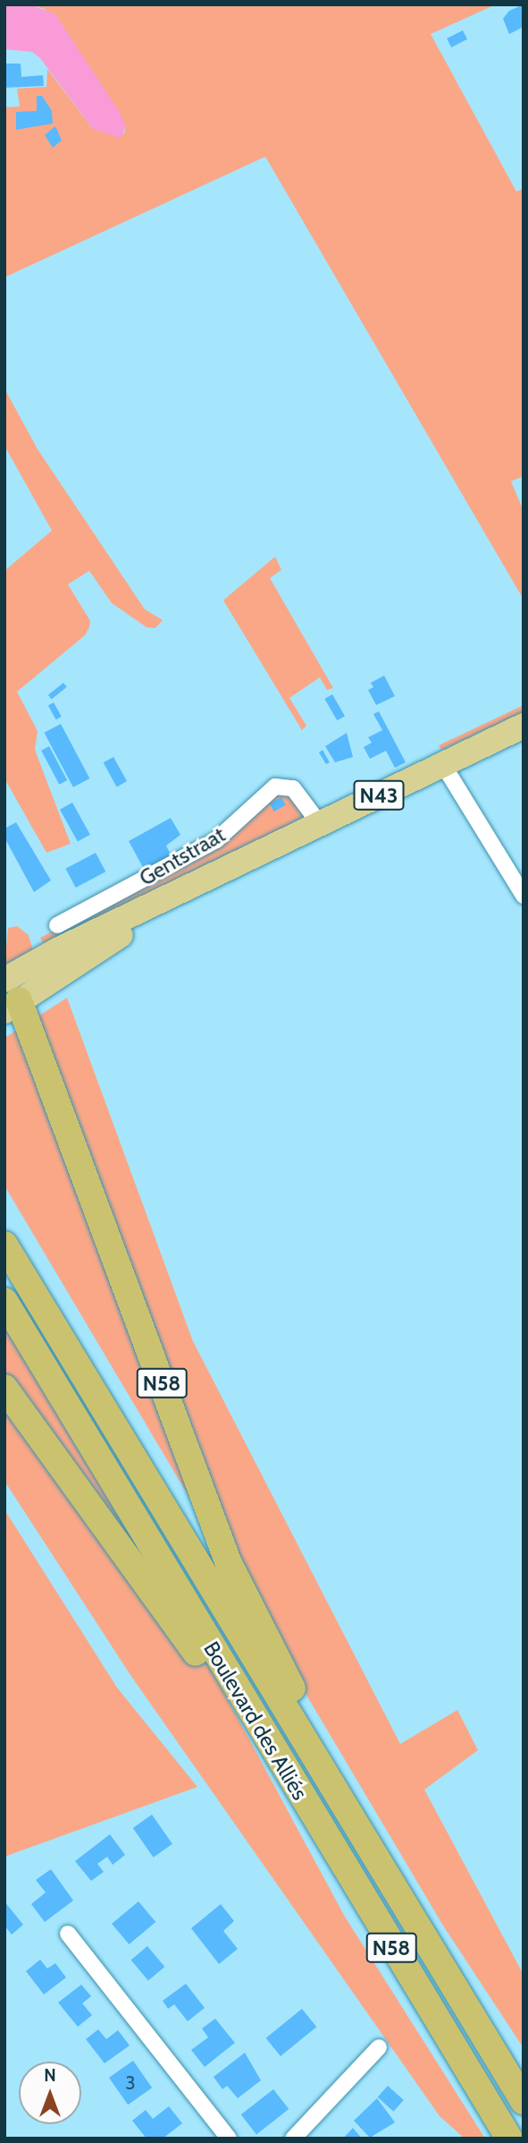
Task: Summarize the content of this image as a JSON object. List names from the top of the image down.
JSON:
{
  "streets": {
    "highway": ["N58", "Boulevard des Alliés"],
    "main road": ["N43"],
    "street": ["Gentstraat"]
  },
  "crossings": [
    ["N43", "Gentstraat"],
    ["N43", "N58"],
    ["N58", "Boulevard des Alliés"]
  ],
  "house_numbers": ["3"],
  "north": "top"
}
